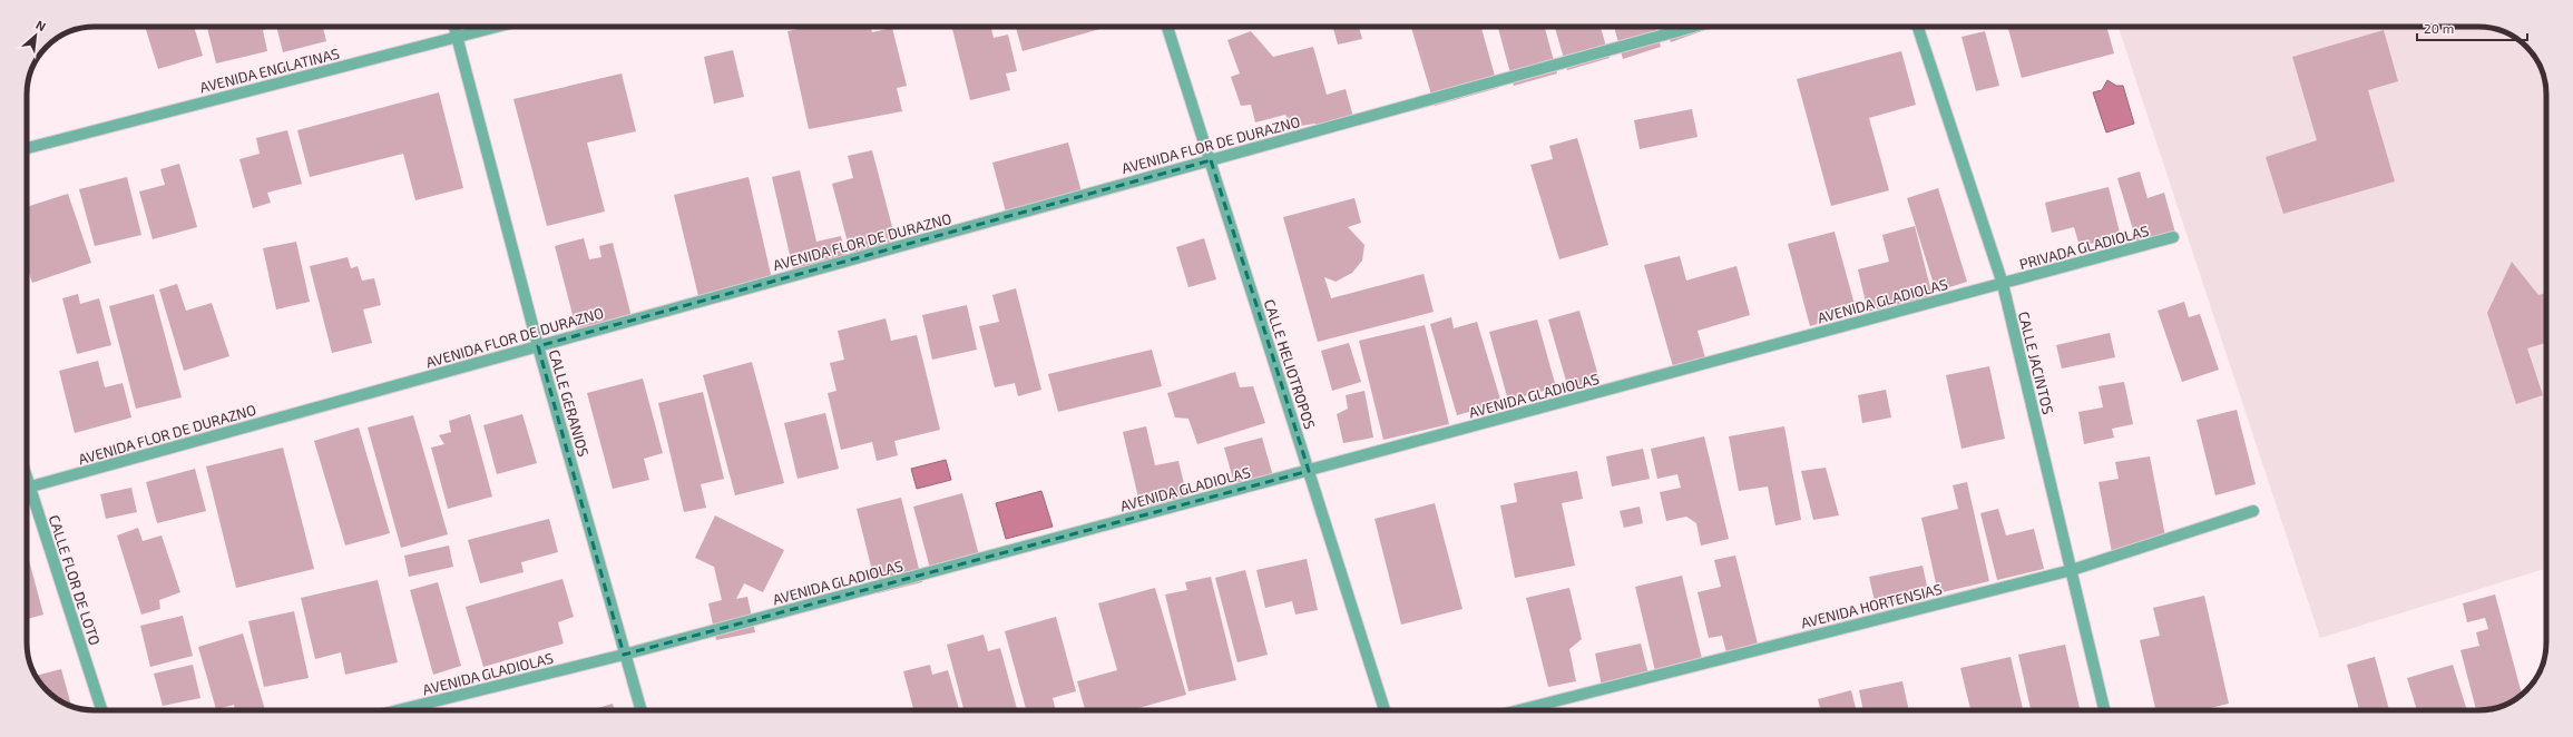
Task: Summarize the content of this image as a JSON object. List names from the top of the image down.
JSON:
{
  "streets": {
    "street": [
      "AVENIDA ENGLATINAS",
      "AVENIDA FLOR DE DURAZNO",
      "PRIVADA GLADIOLAS",
      "AVENIDA GLADIOLAS",
      "CALLE JACINTOS",
      "CALLE HELIOTROPOS",
      "CALLE GERANIOS",
      "CALLE FLOR DE LOTO",
      "AVENIDA HORTENSIAS"
    ]
  },
  "crossings": [
    ["AVENIDA ENGLATINAS", "CALLE GERANIOS"],
    ["AVENIDA FLOR DE DURAZNO", "CALLE HELIOTROPOS"],
    ["AVENIDA FLOR DE DURAZNO", "CALLE GERANIOS"],
    ["PRIVADA GLADIOLAS", "AVENIDA GLADIOLAS"],
    ["PRIVADA GLADIOLAS", "CALLE JACINTOS"],
    ["AVENIDA GLADIOLAS", "CALLE JACINTOS"],
    ["AVENIDA GLADIOLAS", "CALLE HELIOTROPOS"],
    ["AVENIDA GLADIOLAS", "CALLE GERANIOS"],
    ["CALLE JACINTOS", "AVENIDA HORTENSIAS"]
  ],
  "scale_bar": "20 m",
  "north": "top right"
}
